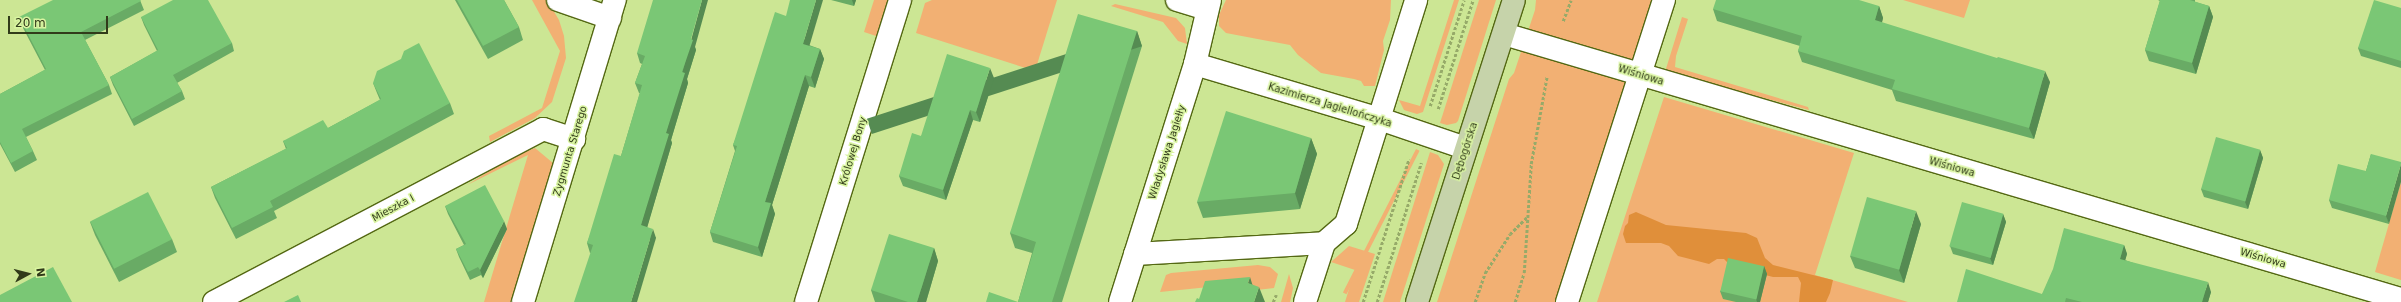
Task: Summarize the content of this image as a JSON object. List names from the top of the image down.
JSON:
{
  "streets": {
    "main road": ["Dębogórska"],
    "street": [
      "Wiśniowa",
      "Kazimierza Jagiellończyka",
      "Zygmunta Starego",
      "Królowej Bony",
      "Władysława Jagiełły",
      "Mieszka I"
    ]
  },
  "crossings": [
    ["Wiśniowa", "Dębogórska"],
    ["Kazimierza Jagiellończyka", "Dębogórska"],
    ["Kazimierza Jagiellończyka", "Władysława Jagiełły"],
    ["Zygmunta Starego", "Mieszka I"]
  ],
  "scale_bar": "20 m",
  "north": "right"
}
